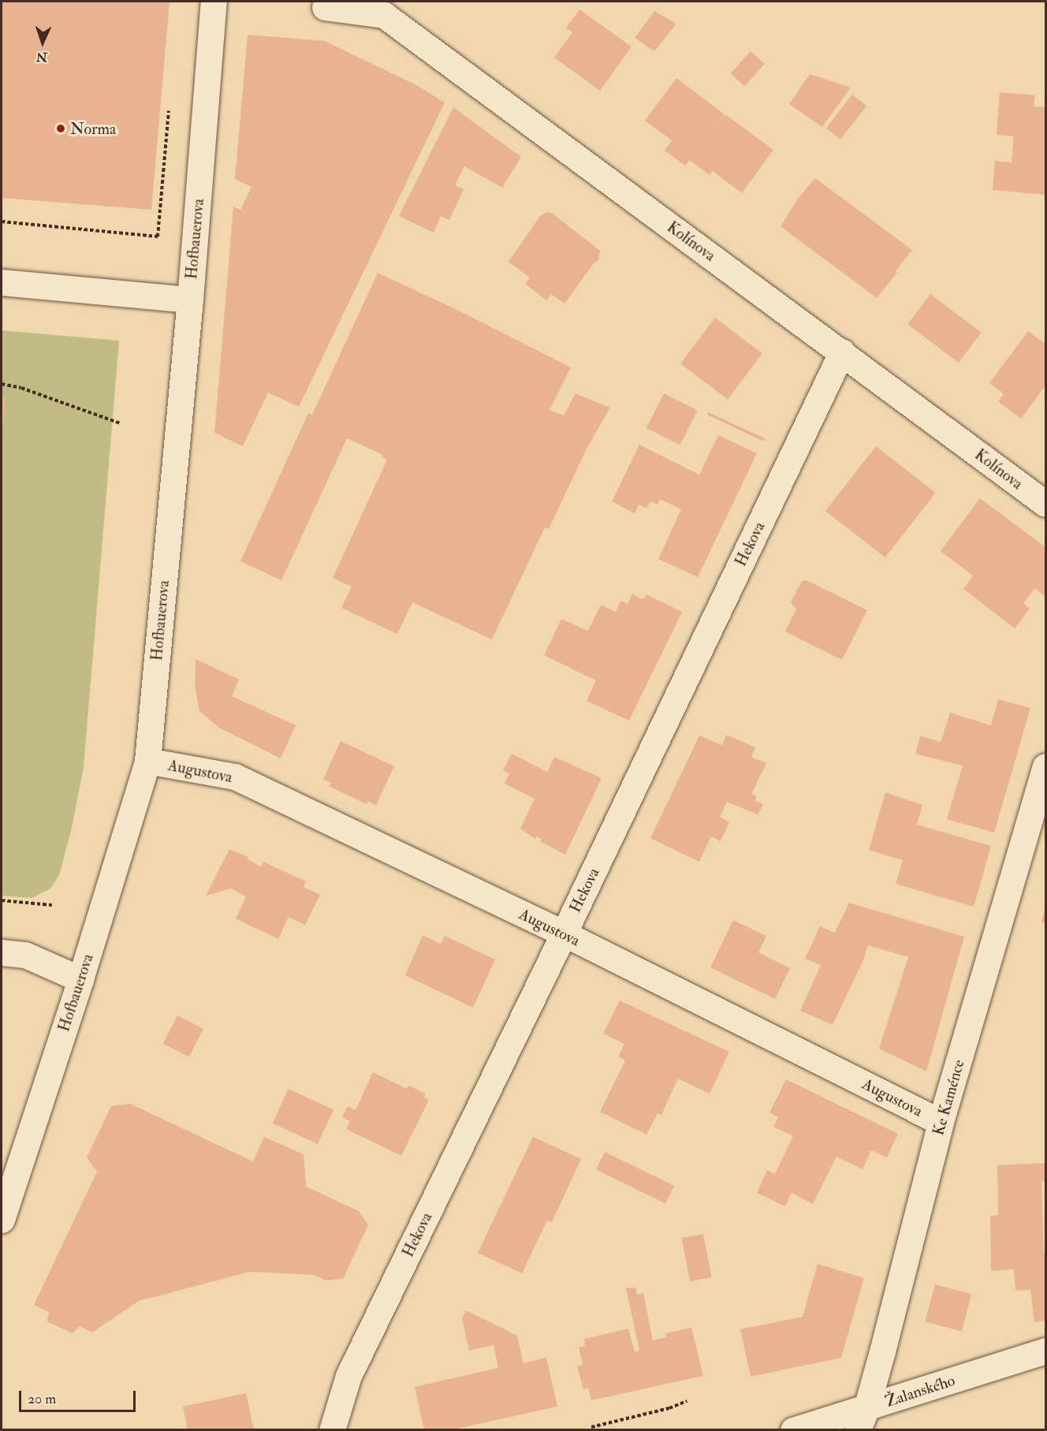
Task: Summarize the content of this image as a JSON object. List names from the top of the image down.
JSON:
{
  "streets": {
    "street": [
      "Hofbauerova",
      "Kolínova",
      "Hekova",
      "Augustova",
      "Ke Kaménce",
      "Žalanského"
    ]
  },
  "crossings": [
    ["Hofbauerova", "Augustova"],
    ["Kolínova", "Hekova"],
    ["Hekova", "Augustova"],
    ["Augustova", "Ke Kaménce"],
    ["Ke Kaménce", "Žalanského"]
  ],
  "places": ["Norma"],
  "scale_bar": "20 m",
  "north": "bottom"
}
